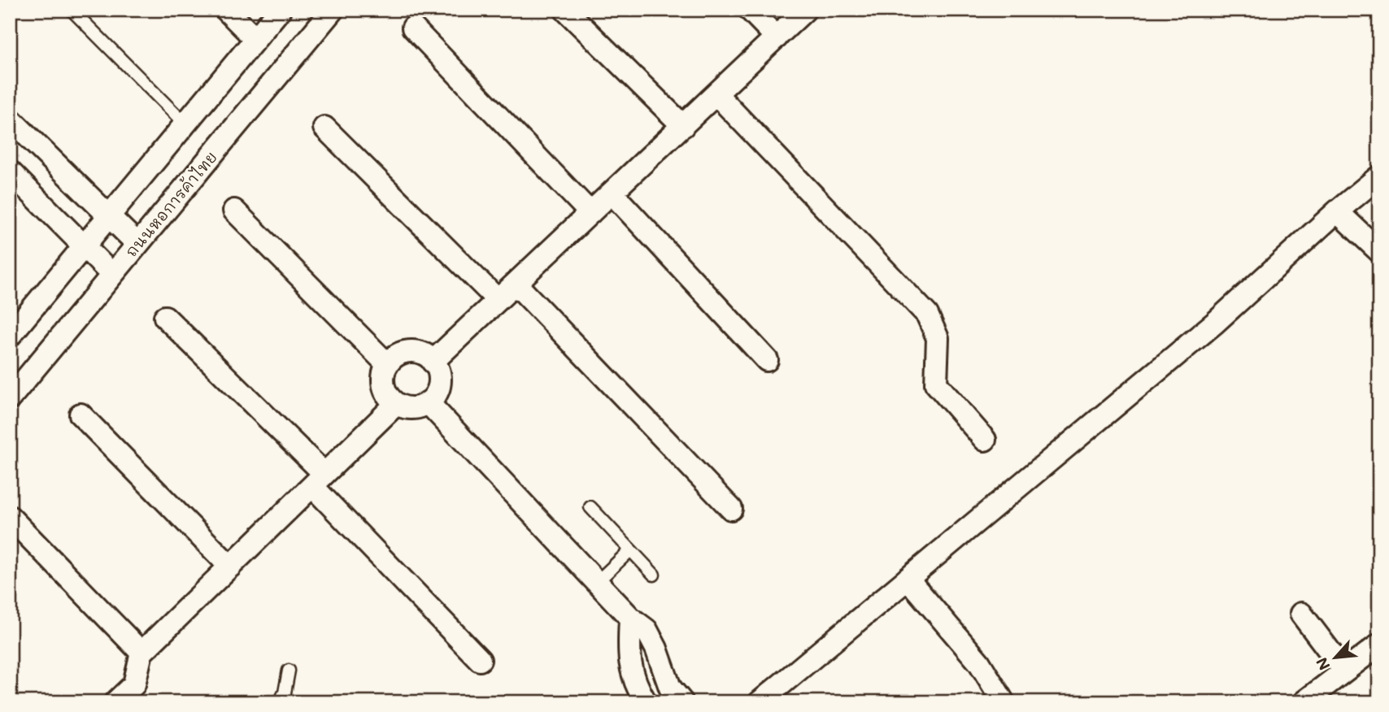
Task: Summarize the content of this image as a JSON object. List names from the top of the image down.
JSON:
{
  "streets": {
    "street": ["ถนนหอการค้าไทย"]
  },
  "north": "bottom left"
}
